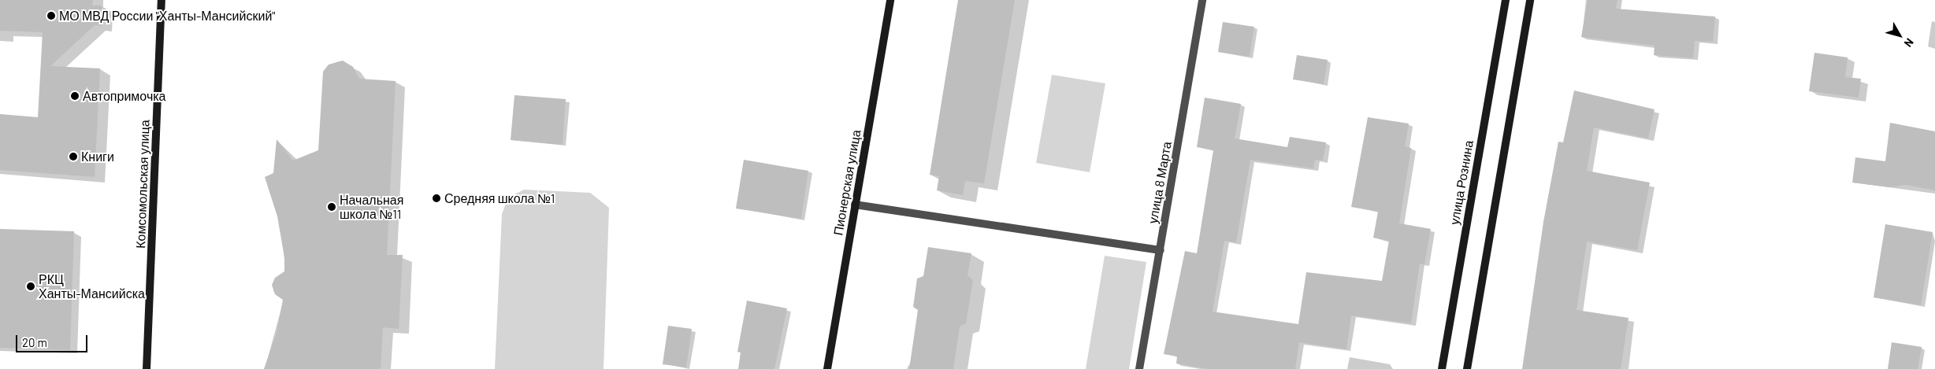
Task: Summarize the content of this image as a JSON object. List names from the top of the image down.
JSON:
{
  "streets": {
    "street": [
      "Пионерская улица",
      "улица 8 Марта",
      "улица Рознина",
      "Комсомольская улица"
    ]
  },
  "places": [
    "МО МВД России \"Ханты-Мансийский\"",
    "Автопримочка",
    "Книги",
    "Средняя школа №1",
    "Начальная школа №11",
    "РКЦ Ханты-Мансийска"
  ],
  "scale_bar": "20 m",
  "north": "bottom right"
}
